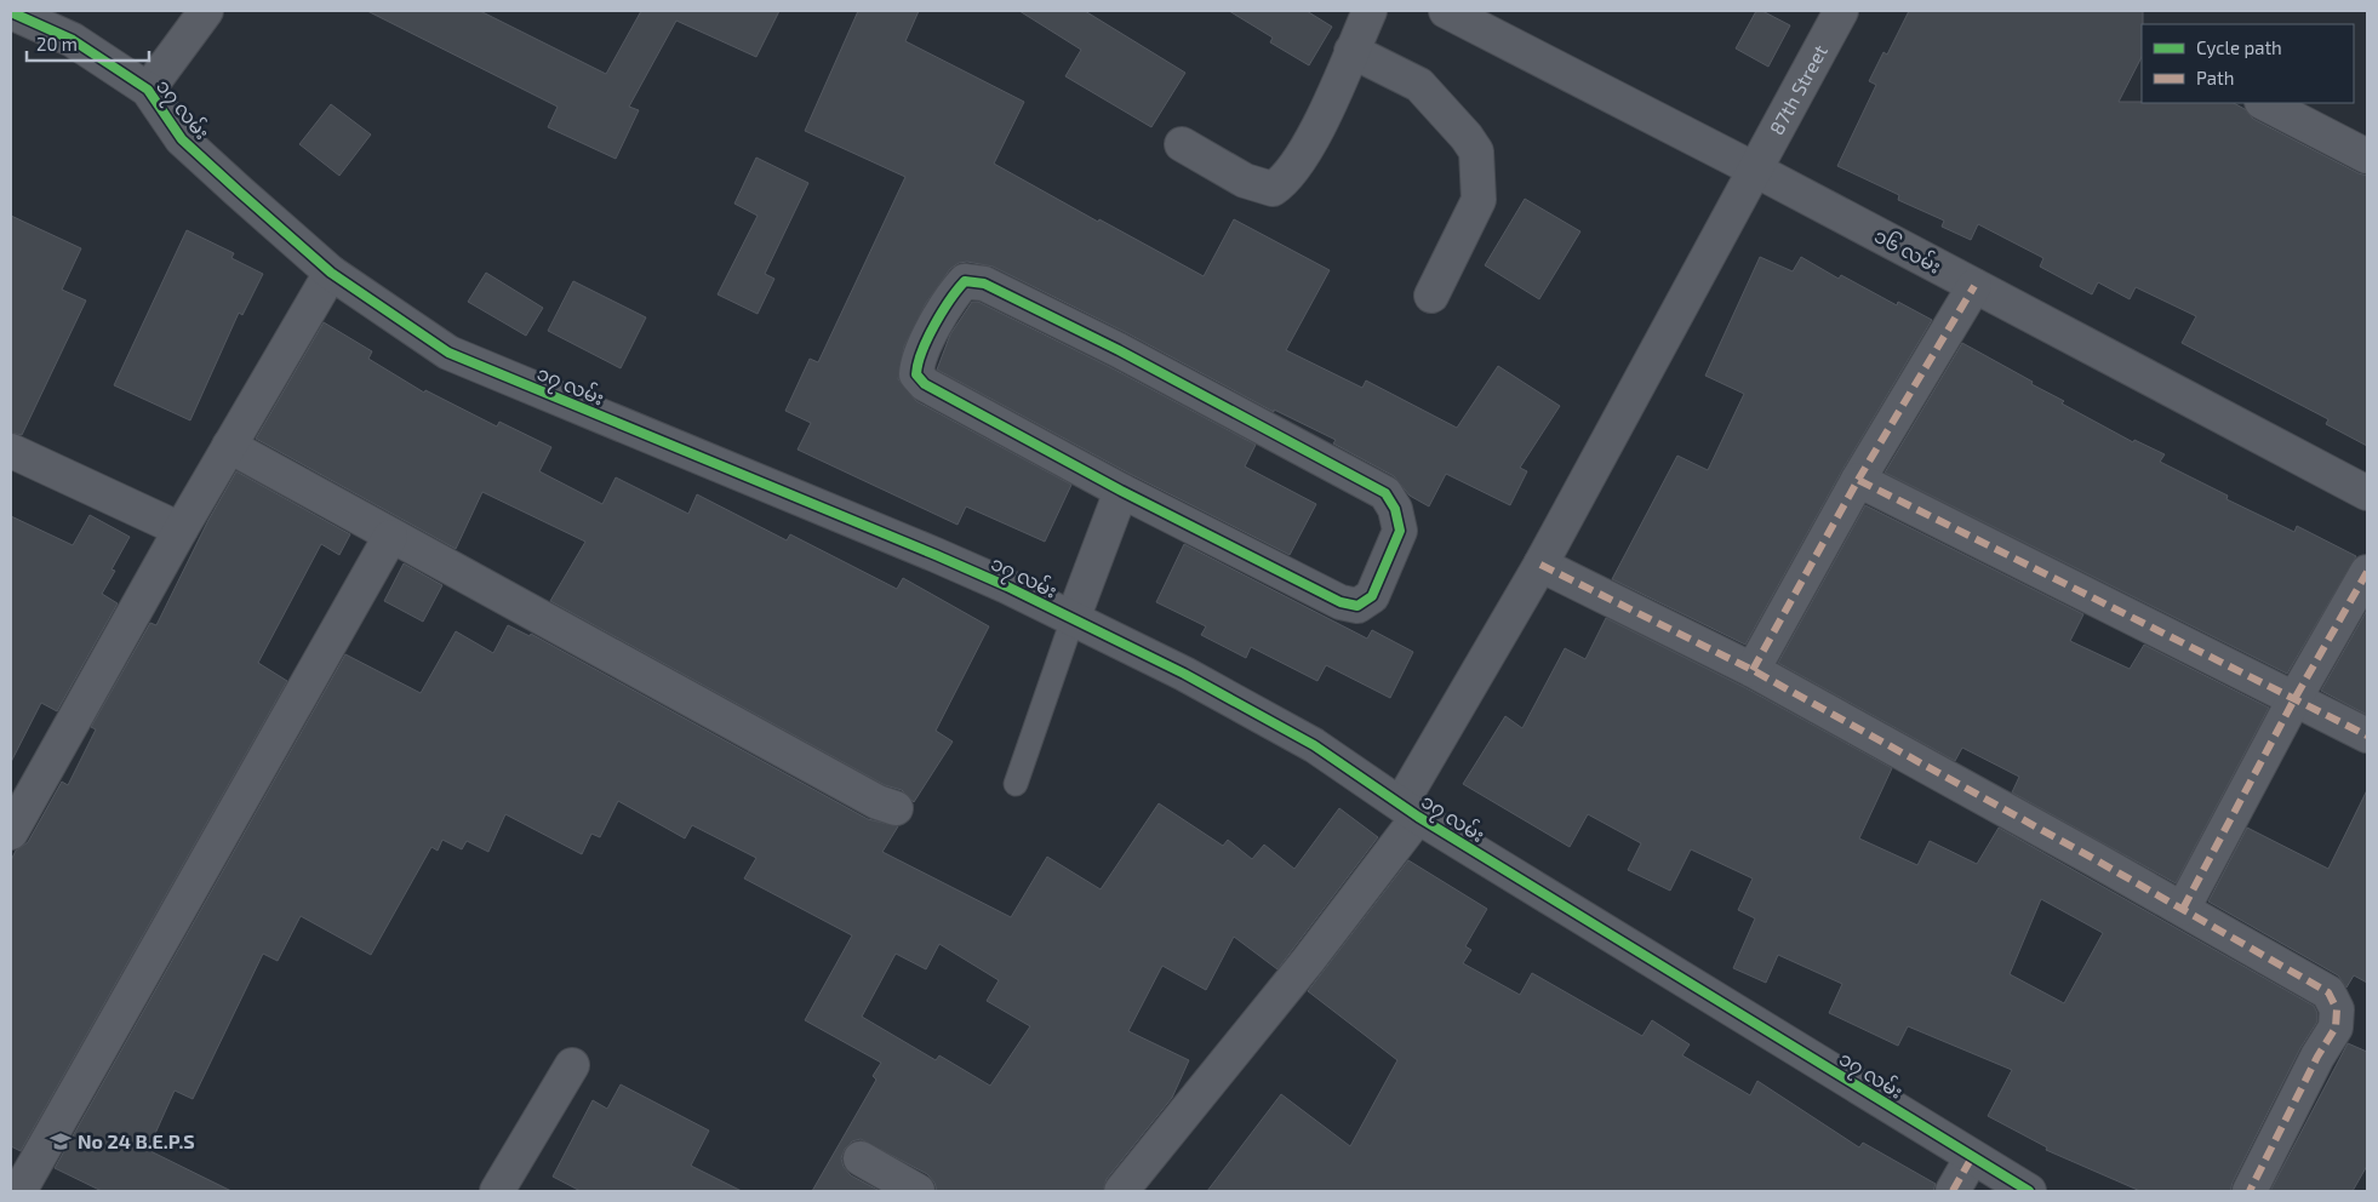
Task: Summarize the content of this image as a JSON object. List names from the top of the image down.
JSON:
{
  "streets": {
    "street": ["87th Street", "၁၇ လမ်း", "၁၆ လမ်း"]
  },
  "crossings": [
    ["87th Street", "၁၇ လမ်း"],
    ["87th Street", "၁၆ လမ်း"]
  ],
  "places": {
    "school or university": ["No 24 B.E.P.S"]
  },
  "legend": ["Cycle path", "Path"],
  "scale_bar": "20 m"
}
